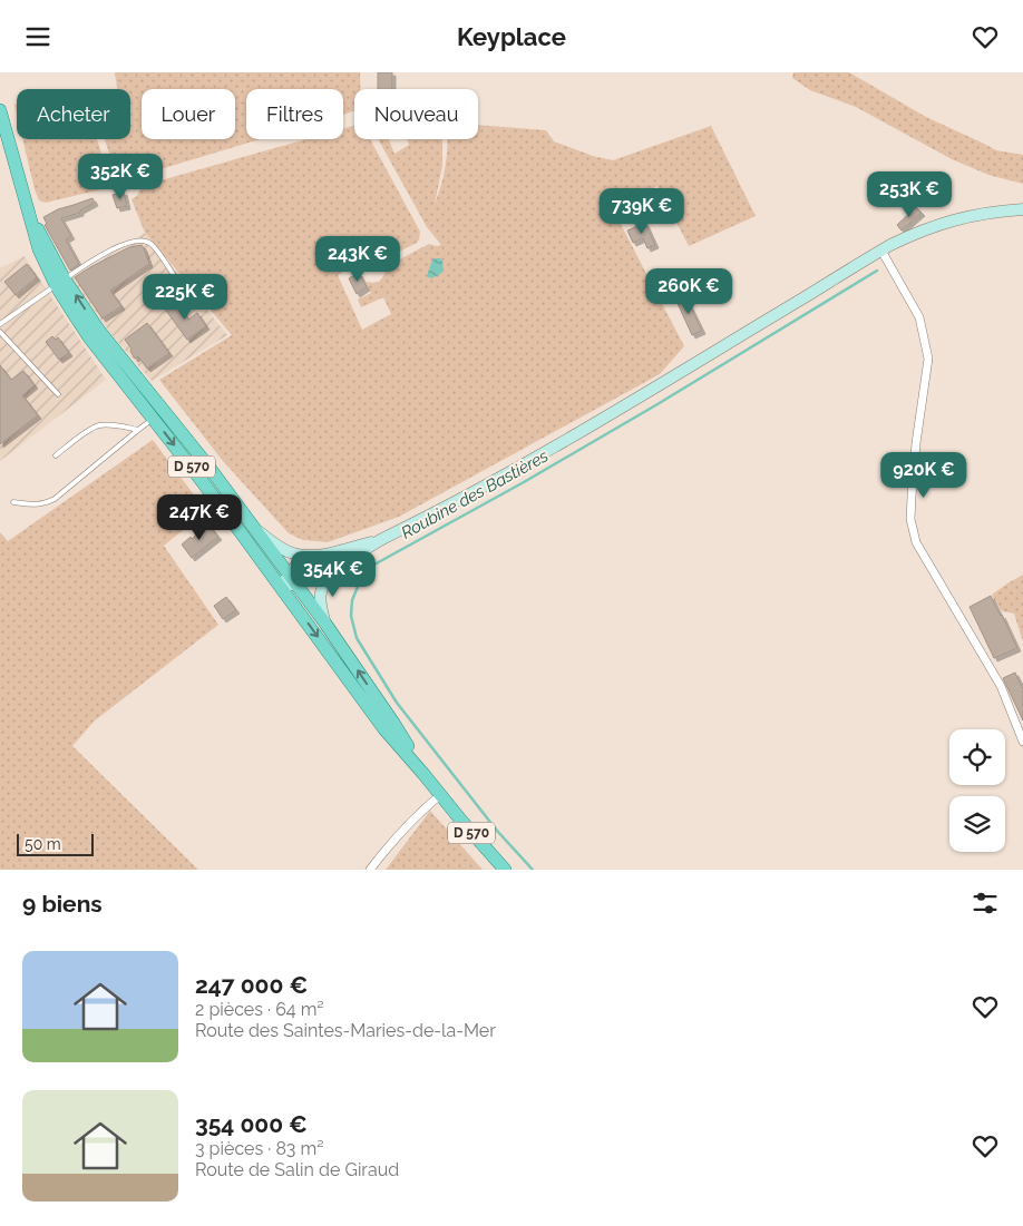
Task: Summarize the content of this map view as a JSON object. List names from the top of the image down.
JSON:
{
  "streets": {
    "main road": ["D 570"]
  },
  "water": ["Roubine des Bastières"],
  "scale_bar": "50 m",
  "page": {
    "header": "Keyplace",
    "chip": [
      "Acheter",
      "Louer",
      "Filtres",
      "Nouveau"
    ],
    "price": [
      "352K €",
      "253K €",
      "739K €",
      "243K €",
      "260K €",
      "225K €",
      "920K €",
      "247K €",
      "354K €"
    ],
    "scale": "50 m",
    "heading": "9 biens",
    "list": [
      {
        "name": "247 000 €",
        "note": "2 pièces · 64 m² · Route des Saintes-Maries-de-la-Mer"
      },
      {
        "name": "354 000 €",
        "note": "3 pièces · 83 m² · Route de Salin de Giraud"
      }
    ]
  }
}
